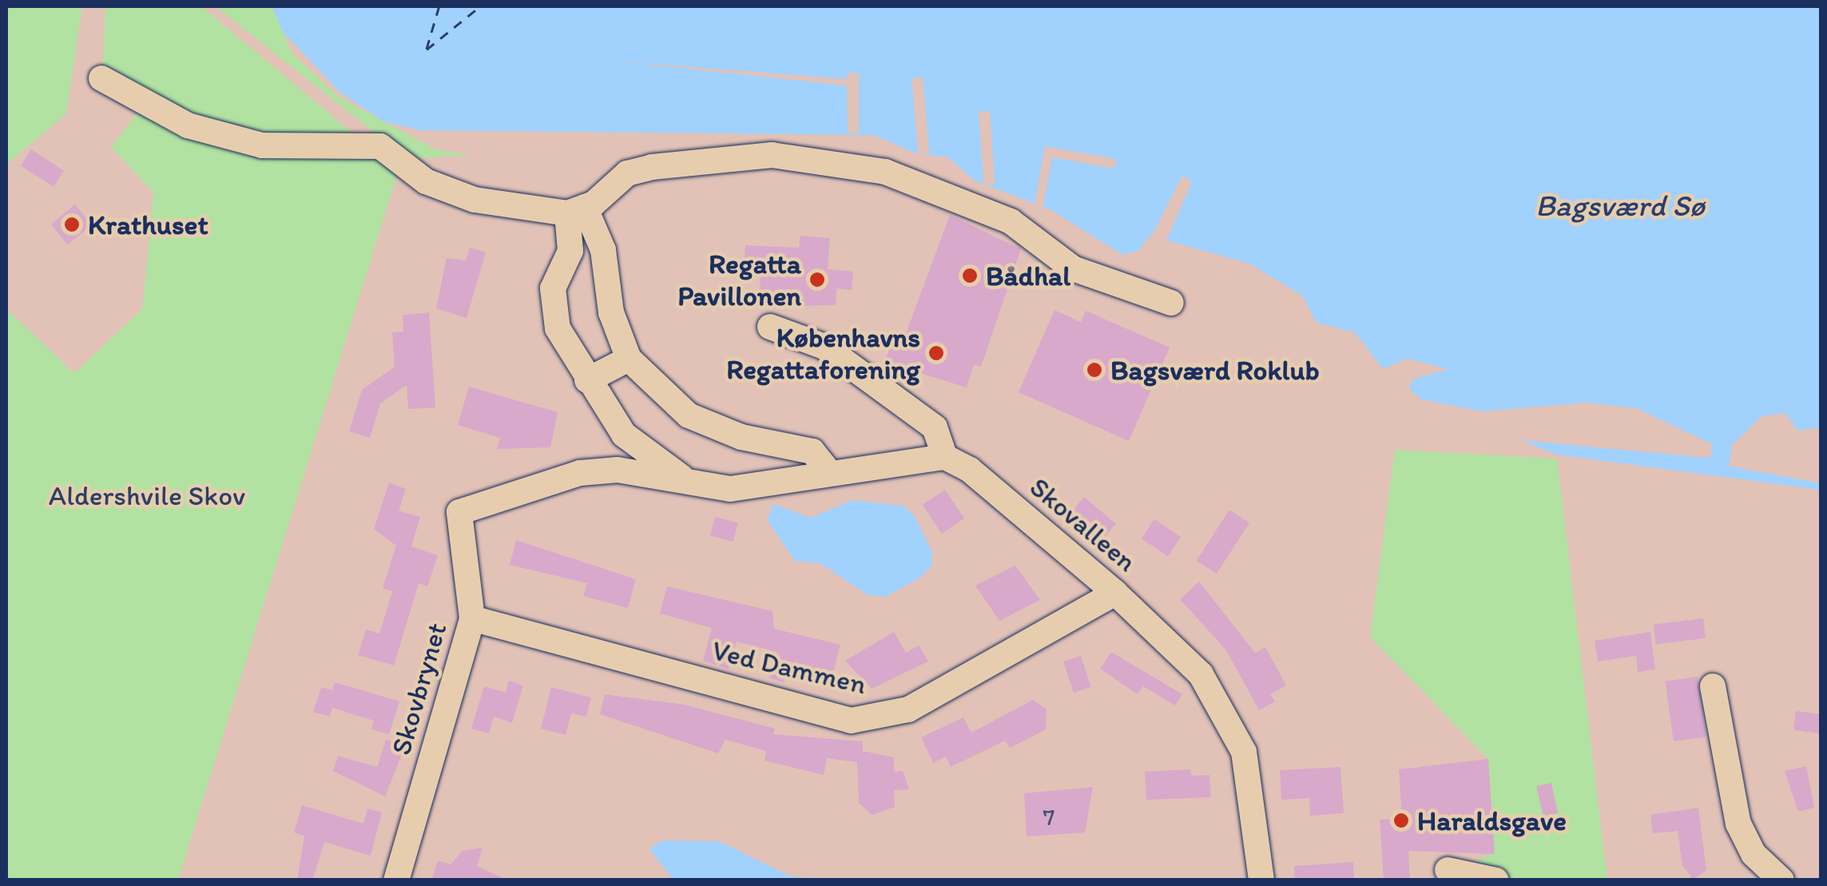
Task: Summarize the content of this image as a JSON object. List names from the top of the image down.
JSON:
{
  "streets": {
    "street": ["Skovalleen", "Ved Dammen", "Skovbrynet"]
  },
  "crossings": [
    ["Skovalleen", "Ved Dammen"],
    ["Ved Dammen", "Skovbrynet"]
  ],
  "water": ["Bagsværd Sø"],
  "parks": ["Aldershvile Skov"],
  "places": [
    "Krathuset",
    "Bådhal",
    "Regatta Pavillonen",
    "Københavns Regattaforening",
    "Bagsværd Roklub",
    "Haraldsgave"
  ],
  "house_numbers": ["7"]
}
